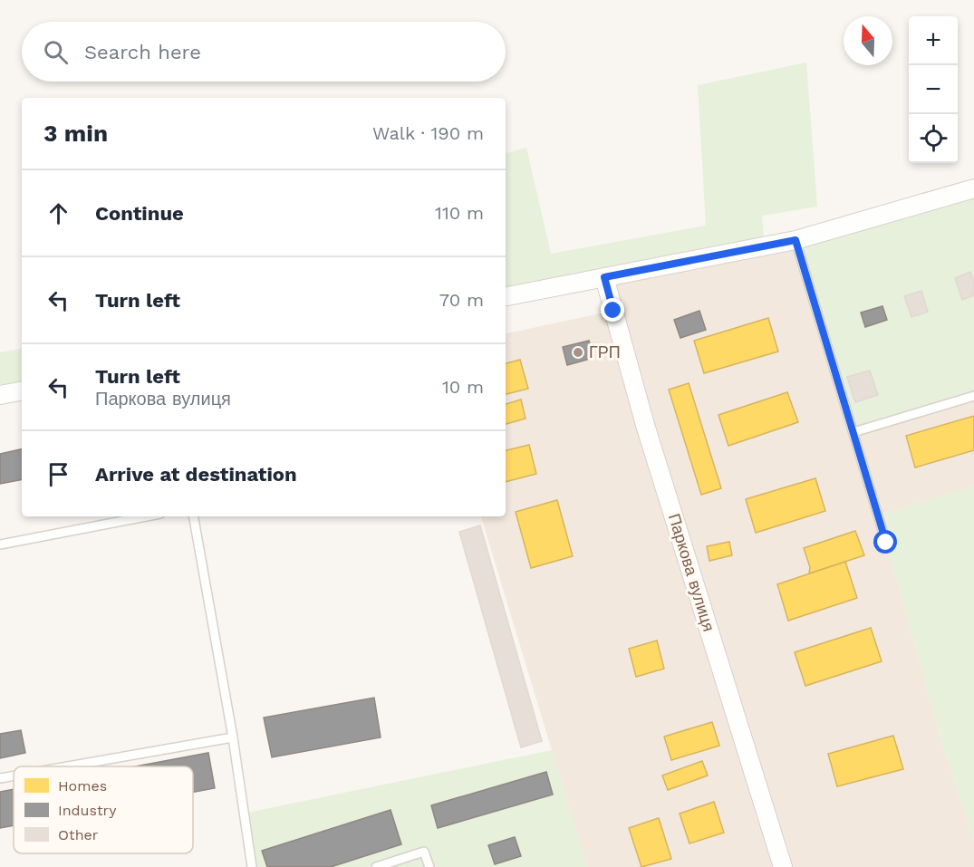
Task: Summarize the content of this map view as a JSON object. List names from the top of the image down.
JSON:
{
  "streets": {
    "street": ["Паркова вулиця"]
  },
  "places": ["ГРП"],
  "legend": ["Homes", "Industry", "Other"],
  "north": "top",
  "page": {
    "map_buttons": ["+", "−"],
    "search": "Search here",
    "heading": ["3 min", "Walk · 190 m"],
    "list": [
      ["Continue", "110 m"],
      ["Turn left", "70 m"],
      ["Turn left", "Паркова вулиця", "10 m"],
      "Arrive at destination"
    ]
  }
}
